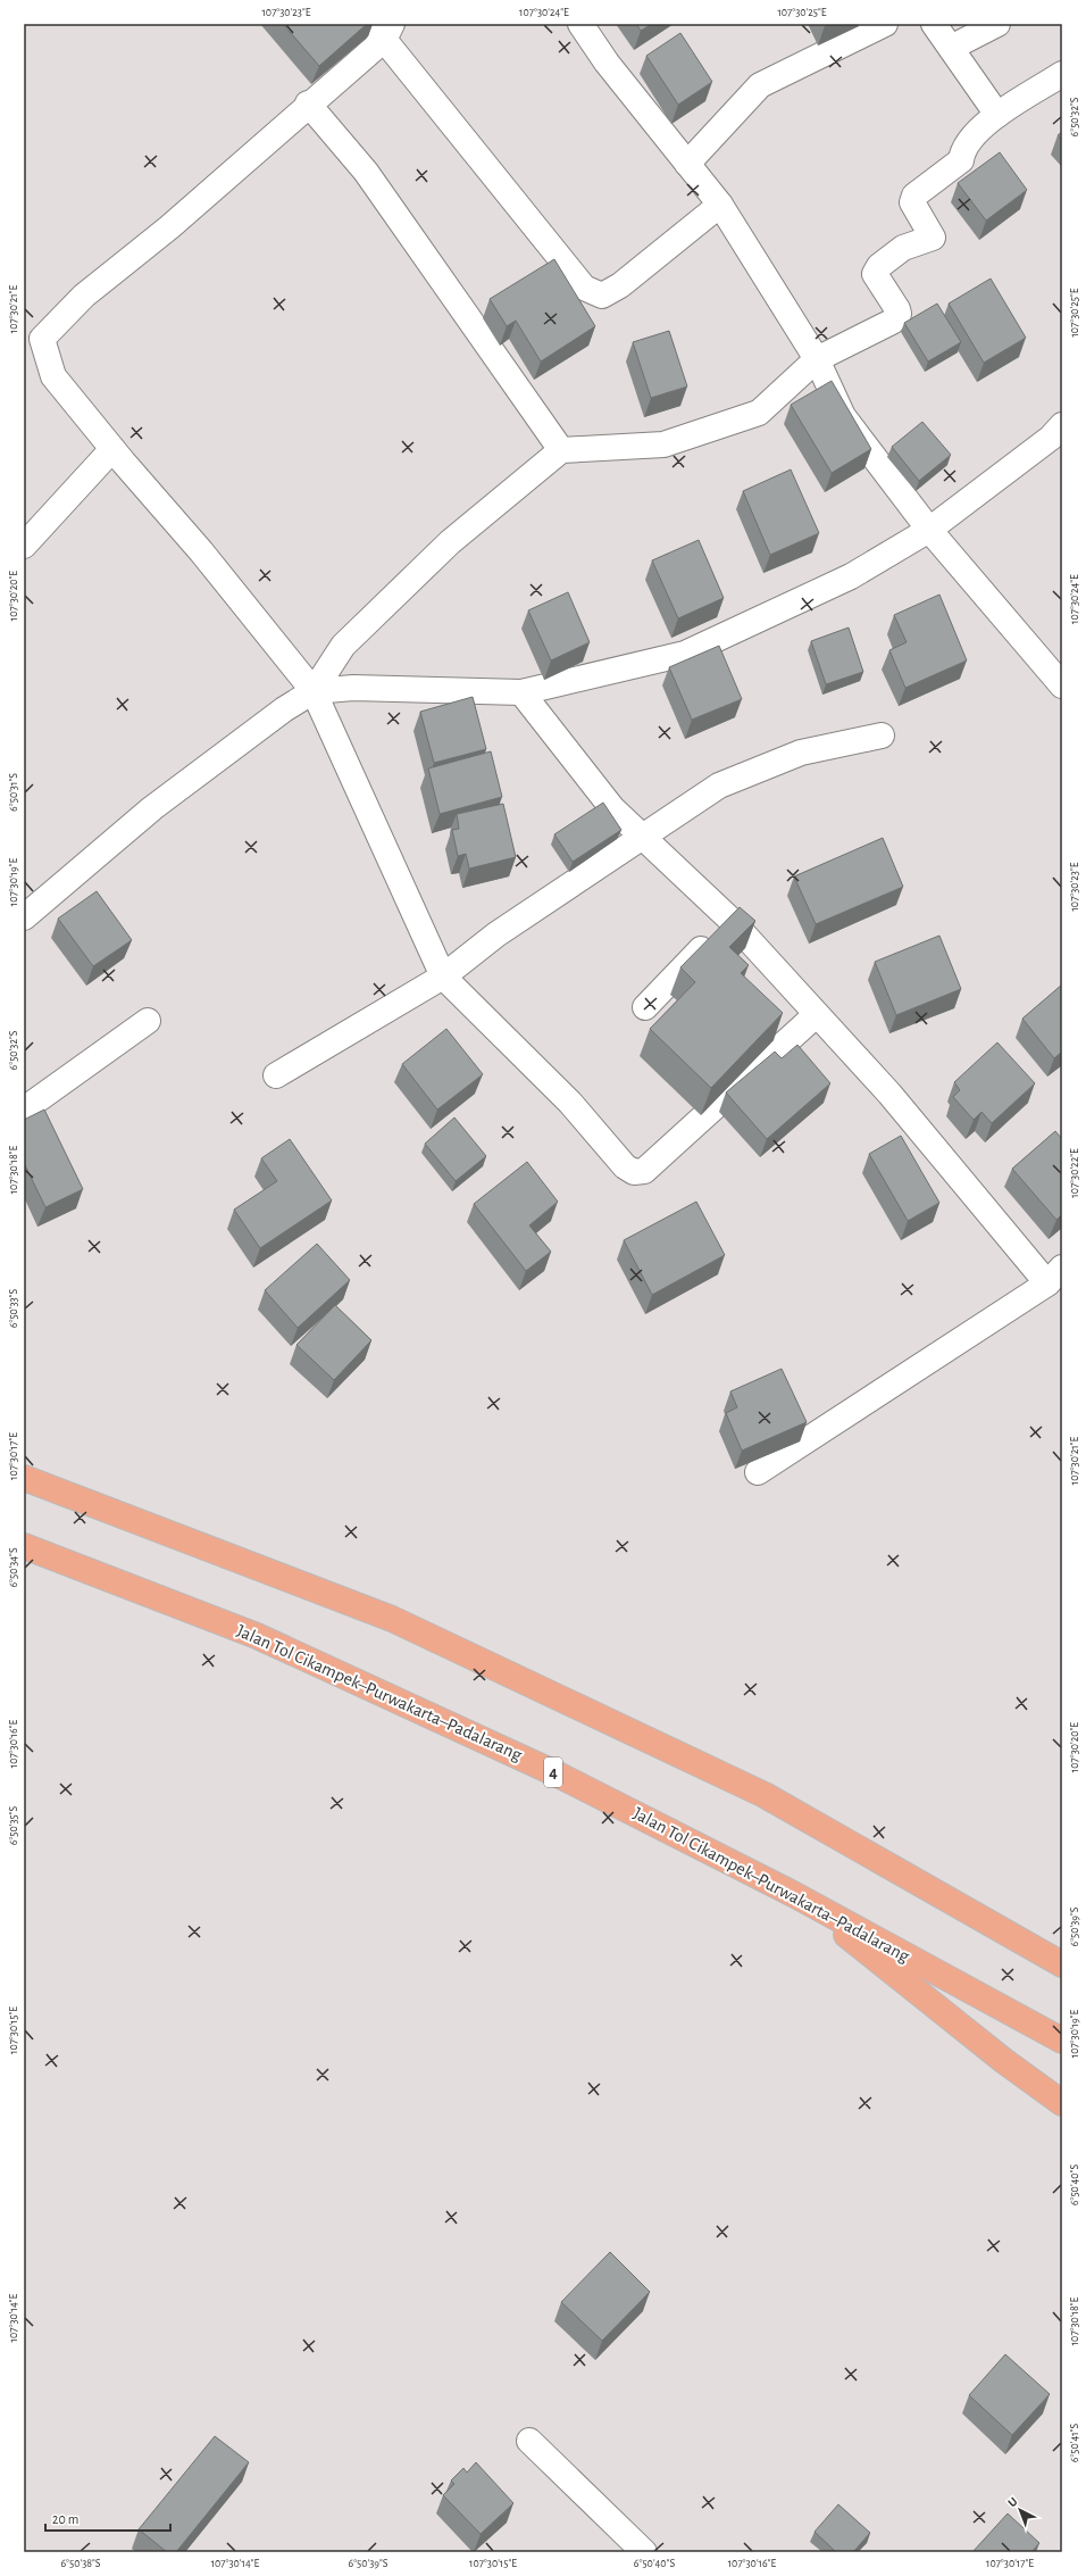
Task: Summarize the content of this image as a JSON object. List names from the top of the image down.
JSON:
{
  "streets": {
    "highway": ["Jalan Tol Cikampek–Purwakarta–Padalarang", "4"]
  },
  "scale_bar": "20 m",
  "north": "top left",
  "coordinates": [
    "107°30'23\"E",
    "107°30'24\"E",
    "107°30'25\"E",
    "6°50'32\"S",
    "107°30'21\"E",
    "107°30'20\"E",
    "6°50'31\"S",
    "107°30'19\"E",
    "107°30'18\"E",
    "107°30'22\"E",
    "6°50'33\"S",
    "107°30'17\"E",
    "6°50'34\"S",
    "107°30'16\"E",
    "6°50'35\"S",
    "6°50'39\"S",
    "107°30'15\"E",
    "6°50'40\"S",
    "107°30'14\"E",
    "6°50'41\"S",
    "6°50'38\"S"
  ]
}
